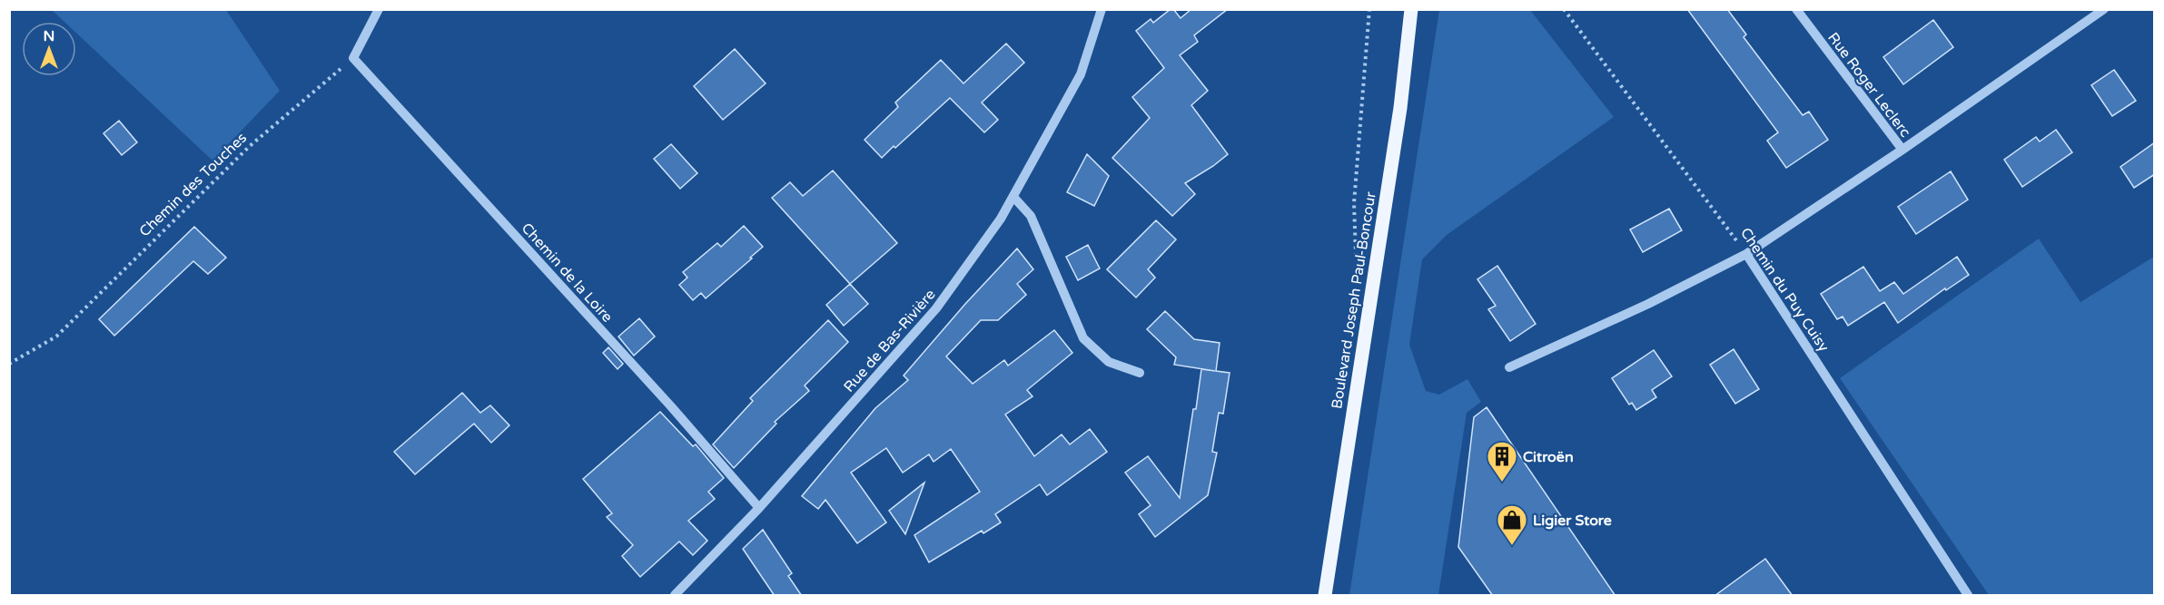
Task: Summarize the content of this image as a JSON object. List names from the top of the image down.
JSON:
{
  "streets": {
    "main road": ["Boulevard Joseph Paul-Boncour"],
    "street": [
      "Rue Roger Leclerc",
      "Chemin de la Loire",
      "Chemin du Puy Cuisy",
      "Rue de Bas-Rivière"
    ],
    "path": ["Chemin des Touches"]
  },
  "crossings": [
    ["Chemin des Touches", "Chemin de la Loire"],
    ["Chemin de la Loire", "Rue de Bas-Rivière"]
  ],
  "places": {
    "building": ["Citroën"],
    "shop": ["Ligier Store"]
  },
  "north": "top"
}
